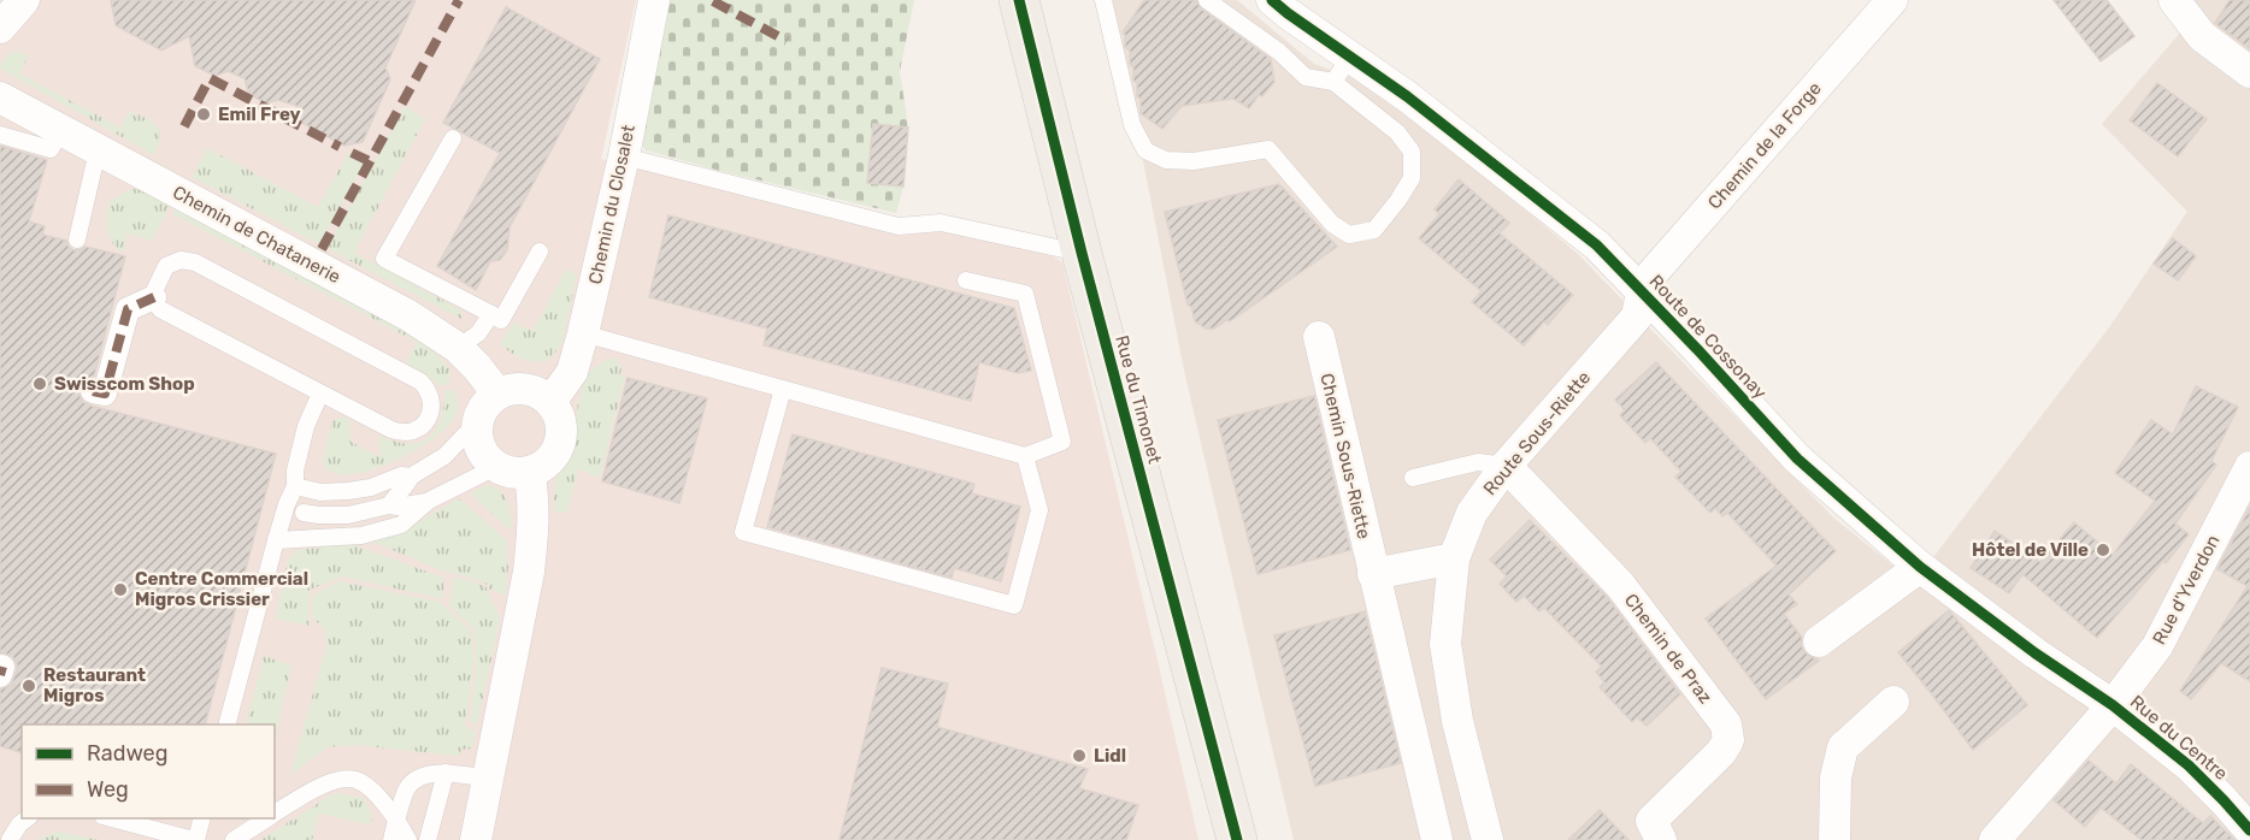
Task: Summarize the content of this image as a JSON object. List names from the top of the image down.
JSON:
{
  "streets": {
    "main road": ["Rue du Timonet"],
    "street": [
      "Chemin de la Forge",
      "Chemin du Closalet",
      "Chemin de Chatanerie",
      "Route de Cossonay",
      "Route Sous-Riette",
      "Chemin Sous-Riette",
      "Rue d'Yverdon",
      "Chemin de Praz",
      "Rue du Centre"
    ]
  },
  "crossings": [
    ["Chemin de la Forge", "Route de Cossonay"],
    ["Chemin de la Forge", "Route Sous-Riette"],
    ["Chemin du Closalet", "Chemin de Chatanerie"],
    ["Route de Cossonay", "Route Sous-Riette"],
    ["Route de Cossonay", "Rue d'Yverdon"],
    ["Route de Cossonay", "Rue du Centre"],
    ["Route Sous-Riette", "Chemin de Praz"],
    ["Rue d'Yverdon", "Rue du Centre"]
  ],
  "places": [
    "Emil Frey",
    "Swisscom Shop",
    "Hôtel de Ville",
    "Centre Commercial Migros Crissier",
    "Restaurant Migros",
    "Lidl"
  ],
  "legend": ["Radweg", "Weg"]
}
